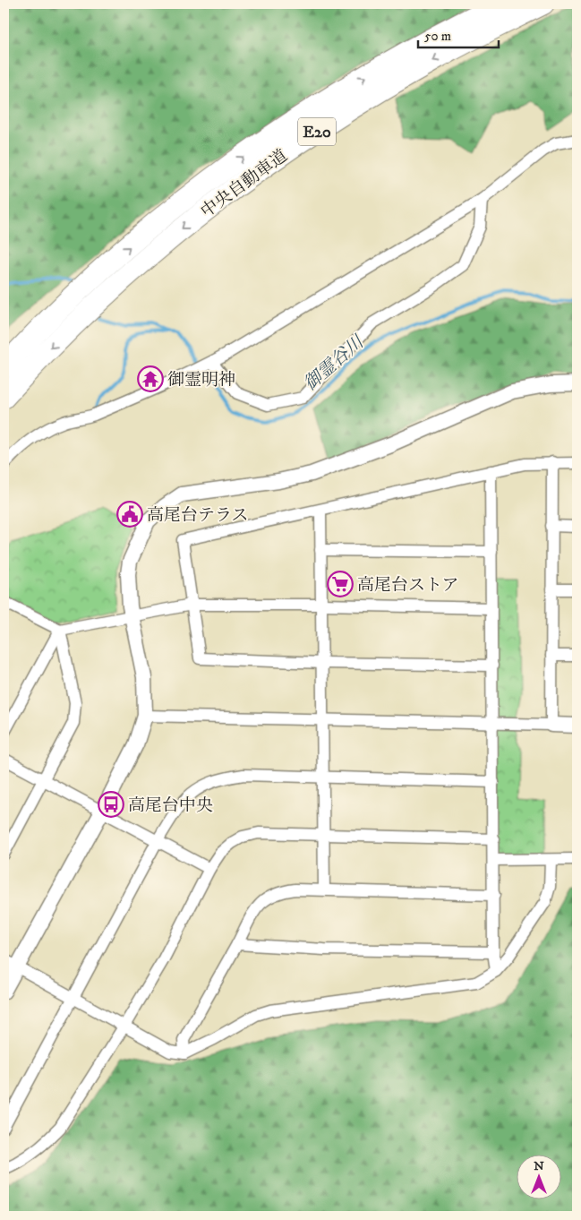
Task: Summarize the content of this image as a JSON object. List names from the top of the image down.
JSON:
{
  "streets": {
    "highway": ["E20", "中央自動車道"]
  },
  "water": ["御霊谷川"],
  "places": {
    "temple": ["御霊明神"],
    "public building": ["高尾台テラス"],
    "supermarket": ["高尾台ストア"],
    "bus stop": ["高尾台中央"]
  },
  "scale_bar": "50 m",
  "north": "top"
}
